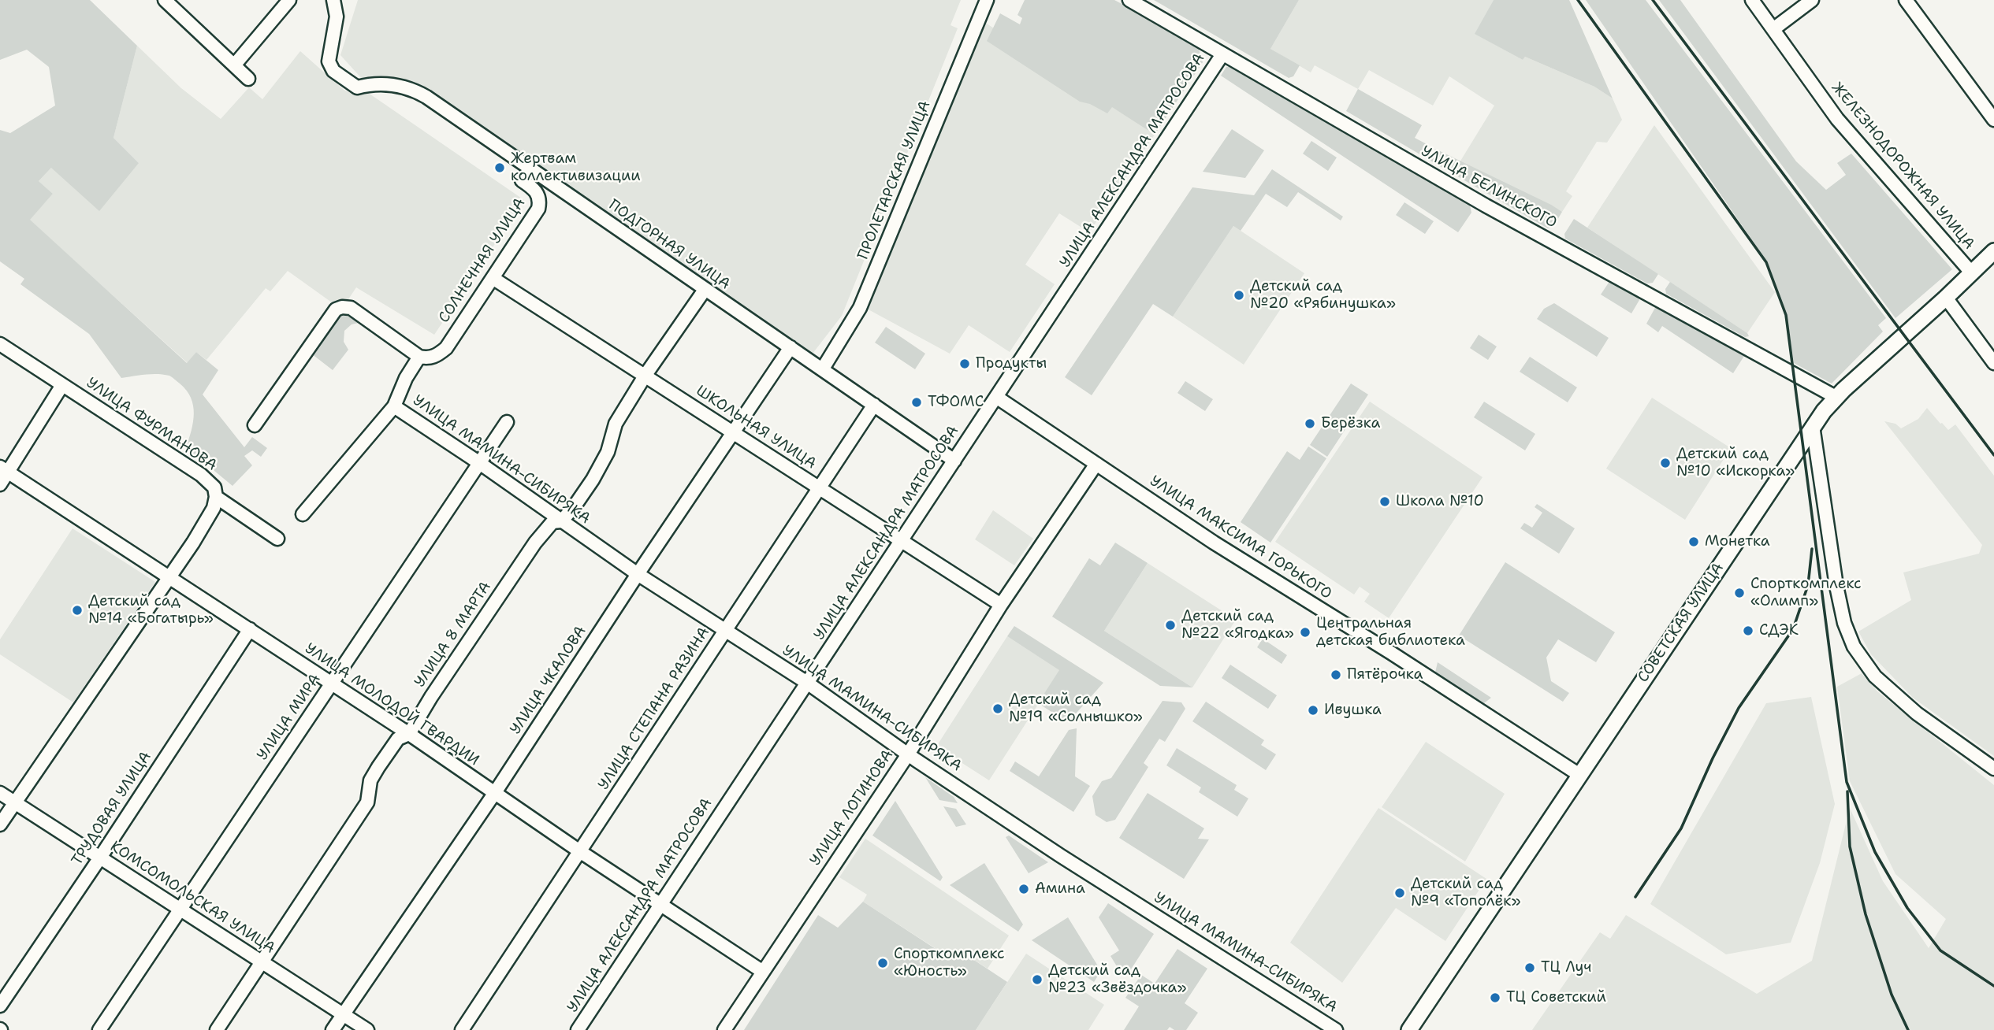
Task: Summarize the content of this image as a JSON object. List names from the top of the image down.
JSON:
{
  "streets": {
    "main road": ["СОВЕТСКАЯ УЛИЦА"],
    "street": [
      "УЛИЦА АЛЕКСАНДРА МАТРОСОВА",
      "ЖЕЛЕЗНОДОРОЖНАЯ УЛИЦА",
      "ПРОЛЕТАРСКАЯ УЛИЦА",
      "УЛИЦА БЕЛИНСКОГО",
      "ПОДГОРНАЯ УЛИЦА",
      "СОЛНЕЧНАЯ УЛИЦА",
      "УЛИЦА ФУРМАНОВА",
      "ШКОЛЬНАЯ УЛИЦА",
      "УЛИЦА МАМИНА-СИБИРЯКА",
      "УЛИЦА МАКСИМА ГОРЬКОГО",
      "УЛИЦА 8 МАРТА",
      "УЛИЦА ЧКАЛОВА",
      "УЛИЦА МОЛОДОЙ ГВАРДИИ",
      "УЛИЦА СТЕПАНА РАЗИНА",
      "УЛИЦА МИРА",
      "УЛИЦА ЛОГИНОВА",
      "ТРУДОВАЯ УЛИЦА",
      "КОМСОМОЛЬСКАЯ УЛИЦА"
    ]
  },
  "crossings": [
    ["УЛИЦА АЛЕКСАНДРА МАТРОСОВА", "УЛИЦА БЕЛИНСКОГО"],
    ["УЛИЦА АЛЕКСАНДРА МАТРОСОВА", "ПОДГОРНАЯ УЛИЦА"],
    ["УЛИЦА АЛЕКСАНДРА МАТРОСОВА", "ШКОЛЬНАЯ УЛИЦА"],
    ["УЛИЦА АЛЕКСАНДРА МАТРОСОВА", "УЛИЦА МАМИНА-СИБИРЯКА"],
    ["УЛИЦА АЛЕКСАНДРА МАТРОСОВА", "УЛИЦА МАКСИМА ГОРЬКОГО"],
    ["УЛИЦА АЛЕКСАНДРА МАТРОСОВА", "УЛИЦА МОЛОДОЙ ГВАРДИИ"],
    ["ЖЕЛЕЗНОДОРОЖНАЯ УЛИЦА", "СОВЕТСКАЯ УЛИЦА"],
    ["ПРОЛЕТАРСКАЯ УЛИЦА", "ПОДГОРНАЯ УЛИЦА"],
    ["УЛИЦА БЕЛИНСКОГО", "СОВЕТСКАЯ УЛИЦА"],
    ["ПОДГОРНАЯ УЛИЦА", "СОЛНЕЧНАЯ УЛИЦА"],
    ["ПОДГОРНАЯ УЛИЦА", "УЛИЦА 8 МАРТА"],
    ["ПОДГОРНАЯ УЛИЦА", "УЛИЦА ЧКАЛОВА"],
    ["ПОДГОРНАЯ УЛИЦА", "УЛИЦА СТЕПАНА РАЗИНА"],
    ["СОЛНЕЧНАЯ УЛИЦА", "ШКОЛЬНАЯ УЛИЦА"],
    ["ШКОЛЬНАЯ УЛИЦА", "УЛИЦА 8 МАРТА"],
    ["ШКОЛЬНАЯ УЛИЦА", "УЛИЦА ЧКАЛОВА"],
    ["ШКОЛЬНАЯ УЛИЦА", "УЛИЦА СТЕПАНА РАЗИНА"],
    ["ШКОЛЬНАЯ УЛИЦА", "УЛИЦА ЛОГИНОВА"],
    ["УЛИЦА МАМИНА-СИБИРЯКА", "УЛИЦА 8 МАРТА"],
    ["УЛИЦА МАМИНА-СИБИРЯКА", "УЛИЦА ЧКАЛОВА"],
    ["УЛИЦА МАМИНА-СИБИРЯКА", "УЛИЦА СТЕПАНА РАЗИНА"],
    ["УЛИЦА МАМИНА-СИБИРЯКА", "УЛИЦА МИРА"],
    ["УЛИЦА МАМИНА-СИБИРЯКА", "УЛИЦА ЛОГИНОВА"],
    ["УЛИЦА МАКСИМА ГОРЬКОГО", "СОВЕТСКАЯ УЛИЦА"],
    ["УЛИЦА МАКСИМА ГОРЬКОГО", "УЛИЦА ЛОГИНОВА"],
    ["УЛИЦА 8 МАРТА", "УЛИЦА МОЛОДОЙ ГВАРДИИ"],
    ["УЛИЦА 8 МАРТА", "КОМСОМОЛЬСКАЯ УЛИЦА"],
    ["УЛИЦА ЧКАЛОВА", "УЛИЦА МОЛОДОЙ ГВАРДИИ"],
    ["УЛИЦА ЧКАЛОВА", "КОМСОМОЛЬСКАЯ УЛИЦА"],
    ["УЛИЦА МОЛОДОЙ ГВАРДИИ", "УЛИЦА СТЕПАНА РАЗИНА"],
    ["УЛИЦА МОЛОДОЙ ГВАРДИИ", "УЛИЦА МИРА"],
    ["УЛИЦА МОЛОДОЙ ГВАРДИИ", "УЛИЦА ЛОГИНОВА"],
    ["УЛИЦА МОЛОДОЙ ГВАРДИИ", "ТРУДОВАЯ УЛИЦА"],
    ["УЛИЦА МИРА", "КОМСОМОЛЬСКАЯ УЛИЦА"],
    ["ТРУДОВАЯ УЛИЦА", "КОМСОМОЛЬСКАЯ УЛИЦА"]
  ],
  "places": [
    "Жертвам коллективизации",
    "Детский сад №20 «Рябинушка»",
    "Продукты",
    "ТФОМС",
    "Берёзка",
    "Детский сад №10 «Искорка»",
    "Школа №10",
    "Монетка",
    "Спорткомплекс «Олимп»",
    "Детский сад №14 «Богатырь»",
    "Детский сад №22 «Ягодка»",
    "СДЭК",
    "Центральная детская библиотека",
    "Пятёрочка",
    "Детский сад №19 «Солнышко»",
    "Ивушка",
    "Амина",
    "Детский сад №9 «Тополёк»",
    "Спорткомплекс «Юность»",
    "ТЦ Луч",
    "Детский сад №23 «Звёздочка»",
    "ТЦ Советский"
  ]
}
